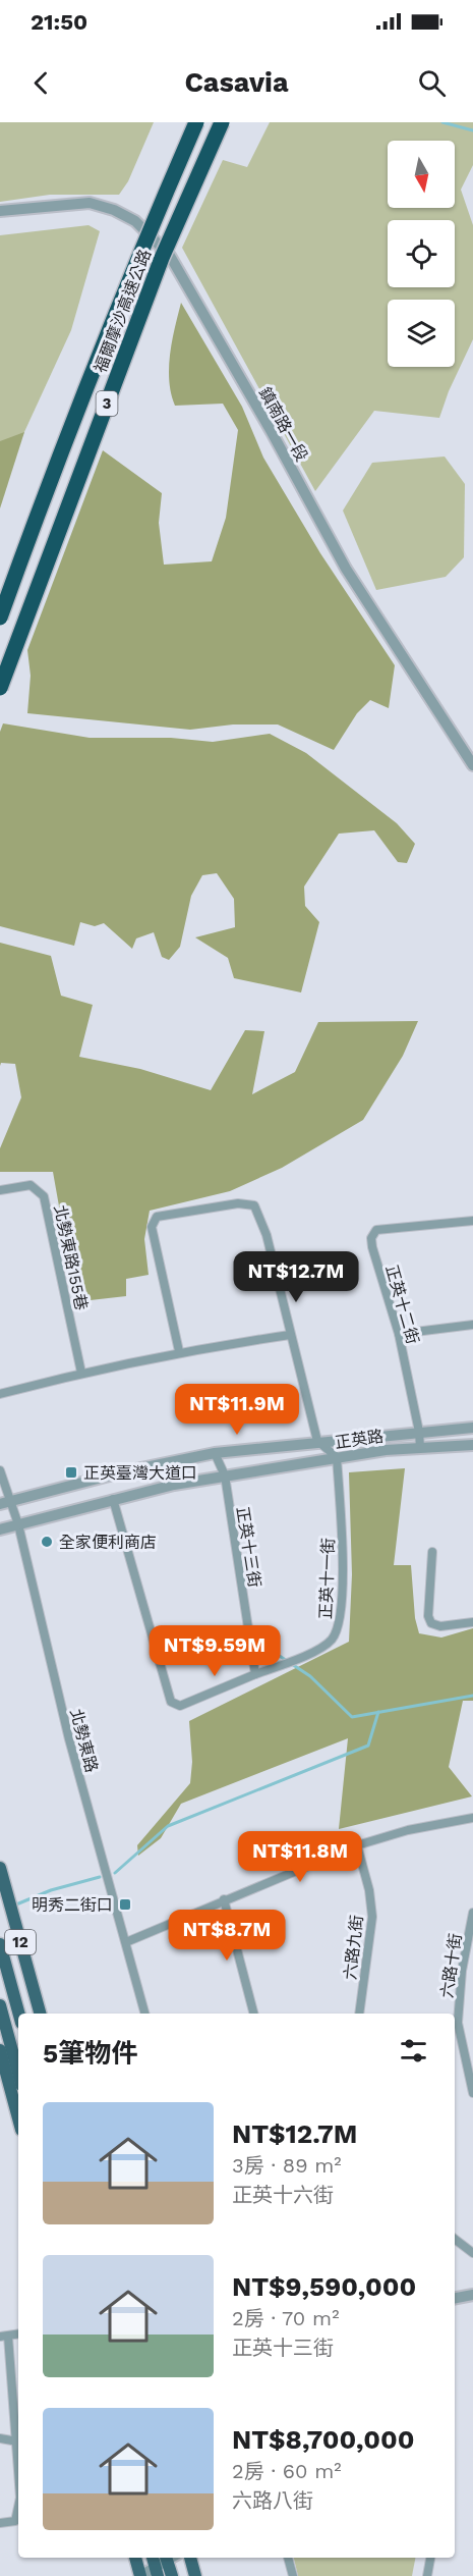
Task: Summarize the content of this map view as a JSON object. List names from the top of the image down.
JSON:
{
  "streets": {
    "highway": ["福爾摩沙高速公路", "3"],
    "main road": ["12"],
    "street": [
      "鎮南路一段",
      "北勢東路155巷",
      "正英十二街",
      "正英路",
      "正英十三街",
      "正英十一街",
      "北勢東路",
      "六路九街",
      "六路十街"
    ]
  },
  "crossings": [
    ["正英十二街", "正英路"],
    ["正英路", "正英十三街"],
    ["正英路", "正英十一街"],
    ["正英路", "北勢東路"],
    ["正英十三街", "正英十一街"]
  ],
  "places": {
    "transit": ["正英臺灣大道口", "明秀二街口"],
    "other": ["全家便利商店"]
  },
  "north": "bottom",
  "page": {
    "status": "21:50",
    "header": "Casavia",
    "price": [
      "NT$12.7M",
      "NT$11.9M",
      "NT$9.59M",
      "NT$11.8M",
      "NT$8.7M"
    ],
    "heading": "5筆物件",
    "list": [
      {
        "name": "NT$12.7M",
        "note": "3房 · 89 m² · 正英十六街"
      },
      {
        "name": "NT$9,590,000",
        "note": "2房 · 70 m² · 正英十三街"
      },
      {
        "name": "NT$8,700,000",
        "note": "2房 · 60 m² · 六路八街"
      }
    ]
  }
}
